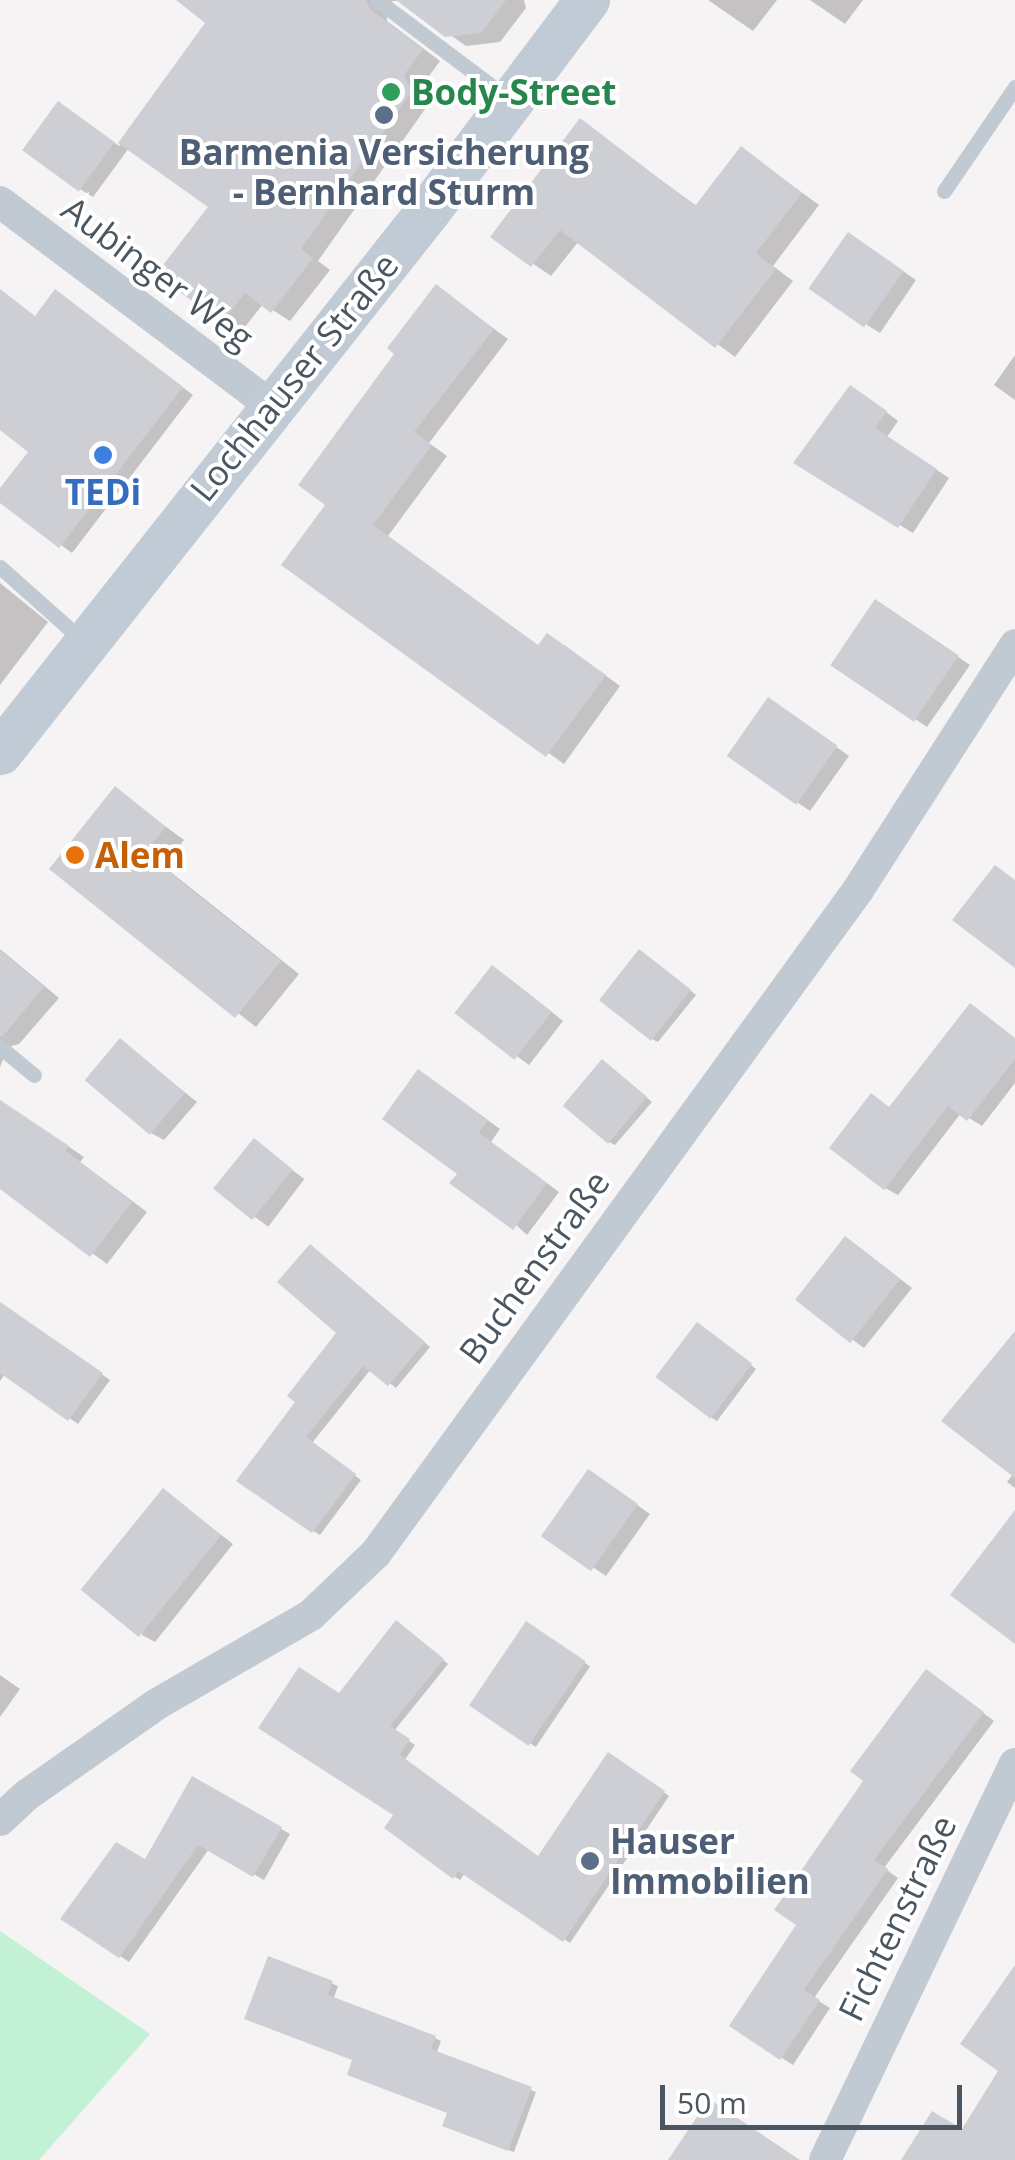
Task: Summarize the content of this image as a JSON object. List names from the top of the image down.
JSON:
{
  "streets": {
    "street": [
      "Aubinger Weg",
      "Lochhauser Straße",
      "Buchenstraße",
      "Fichtenstraße"
    ]
  },
  "crossings": [
    ["Aubinger Weg", "Lochhauser Straße"]
  ],
  "places": [
    "Body-Street",
    "Barmenia Versicherung - Bernhard Sturm",
    "TEDi",
    "Alem",
    "Hauser Immobilien"
  ],
  "scale_bar": "50 m"
}
